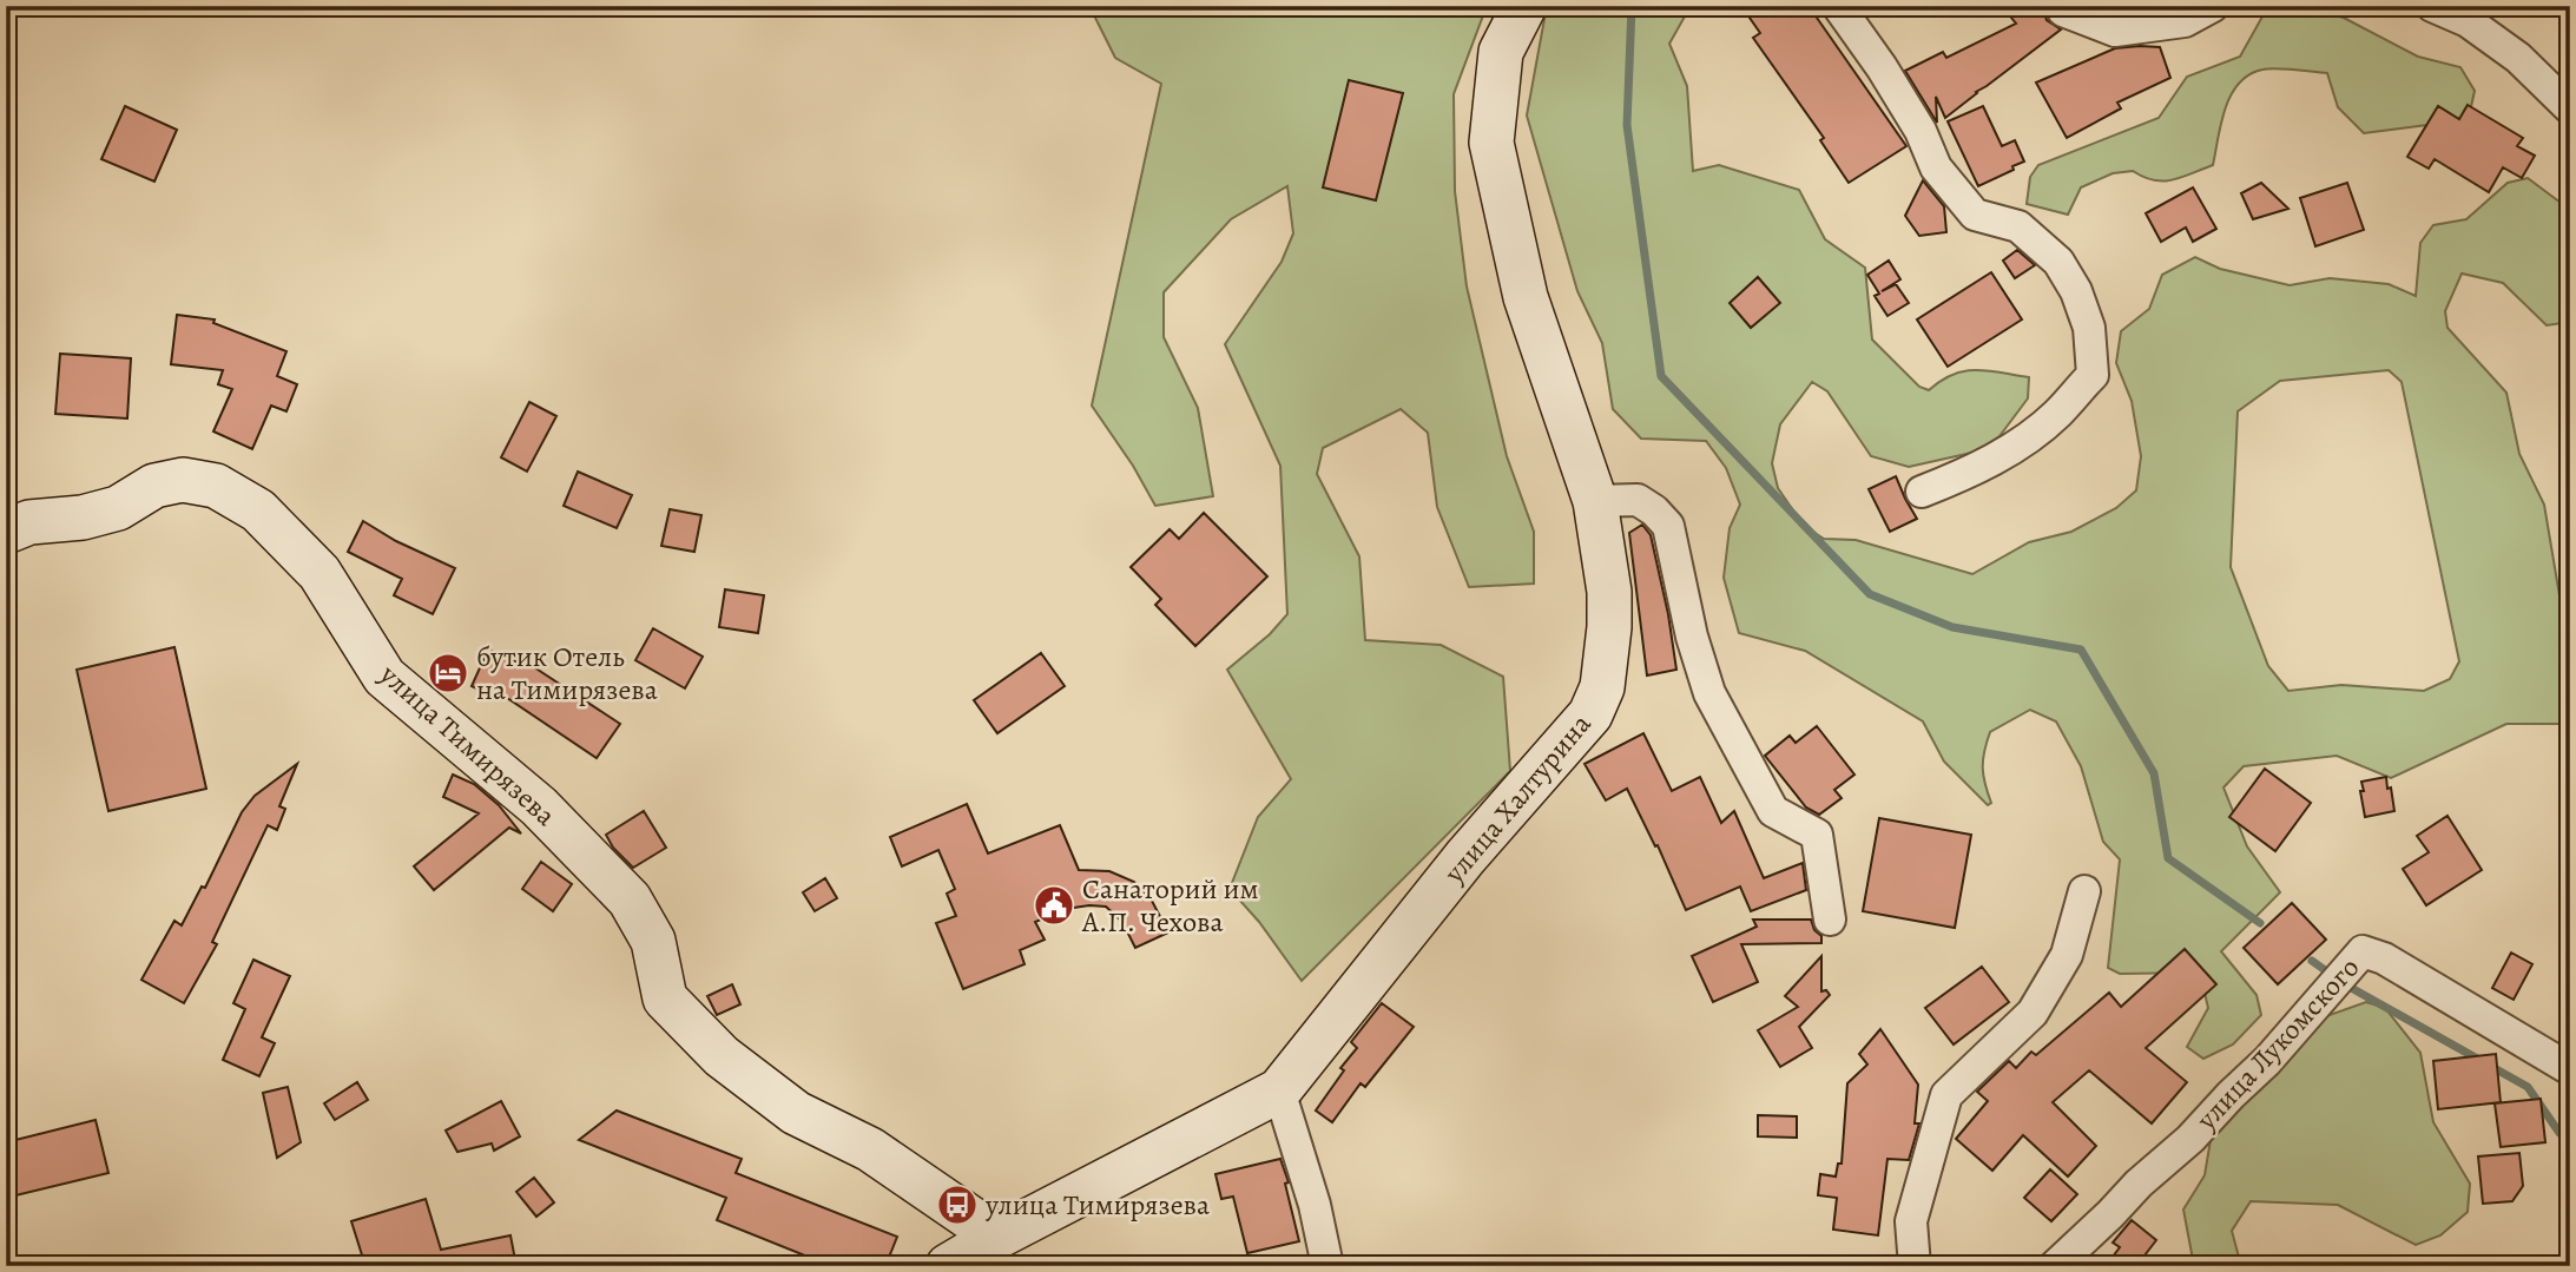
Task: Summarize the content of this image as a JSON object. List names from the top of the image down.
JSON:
{
  "streets": {
    "street": ["улица Тимирязева", "улица Халтурина", "улица Лукомского"]
  },
  "crossings": [
    ["улица Тимирязева", "улица Халтурина"]
  ],
  "places": {
    "hotel": ["бутик Отель на Тимирязева"],
    "public building": ["Санаторий им А.П. Чехова"],
    "bus stop": ["улица Тимирязева"]
  }
}
